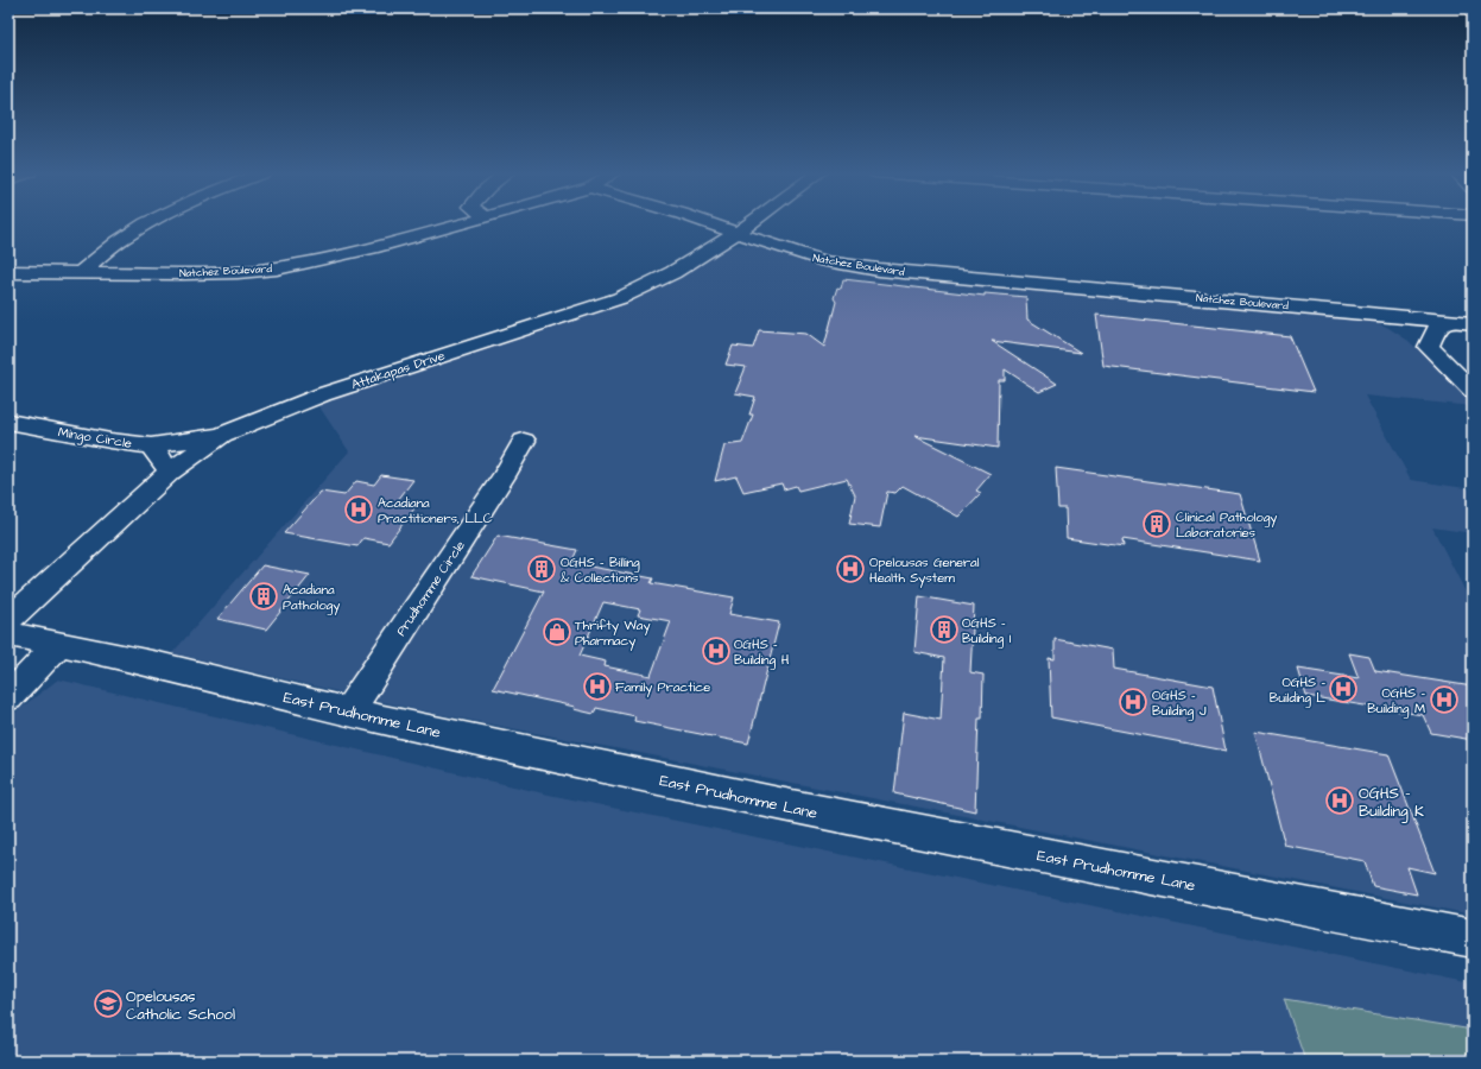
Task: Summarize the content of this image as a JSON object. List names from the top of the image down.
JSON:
{
  "streets": {
    "street": [
      "Natchez Boulevard",
      "Attakapas Drive",
      "Mingo Circle",
      "Prudhomme Circle",
      "East Prudhomme Lane"
    ]
  },
  "crossings": [
    ["Natchez Boulevard", "Attakapas Drive"],
    ["Attakapas Drive", "Mingo Circle"],
    ["Prudhomme Circle", "East Prudhomme Lane"]
  ],
  "places": {
    "hospital": [
      "Acadiana Practitioners, LLC",
      "Opelousas General Health System",
      "OGHS - Building H",
      "Family Practice",
      "OGHS - Building L",
      "OGHS - Building M",
      "OGHS - Building J",
      "OGHS - Building K"
    ],
    "building": [
      "Clinical Pathology Laboratories",
      "OGHS - Billing & Collections",
      "Acadiana Pathology",
      "OGHS - Building I"
    ],
    "shop": ["Thrifty Way Pharmacy"],
    "school or university": ["Opelousas Catholic School"]
  }
}
